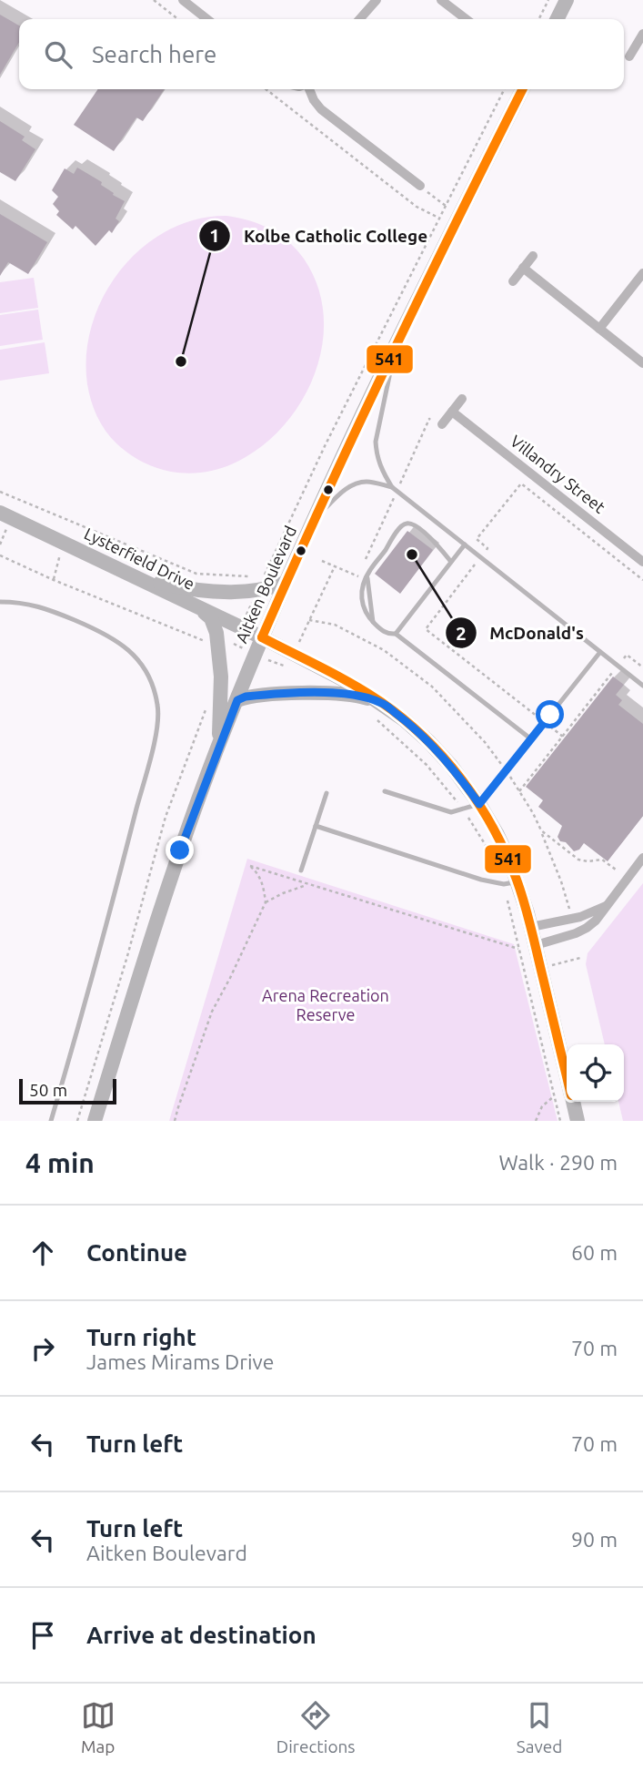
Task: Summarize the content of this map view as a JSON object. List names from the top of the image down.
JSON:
{
  "streets": {
    "street": ["Villandry Street", "Lysterfield Drive", "Aitken Boulevard"]
  },
  "crossings": [
    ["Lysterfield Drive", "Aitken Boulevard"]
  ],
  "parks": ["Arena Recreation Reserve"],
  "places": ["Kolbe Catholic College", "McDonald's"],
  "lines": ["transit line 541"],
  "scale_bar": "50 m",
  "page": {
    "search": "Search here",
    "scale": "50 m",
    "heading": ["4 min", "Walk · 290 m"],
    "list": [
      ["Continue", "60 m"],
      ["Turn right", "James Mirams Drive", "70 m"],
      ["Turn left", "70 m"],
      ["Turn left", "Aitken Boulevard", "90 m"],
      "Arrive at destination"
    ],
    "nav": ["Map", "Directions", "Saved"]
  }
}
